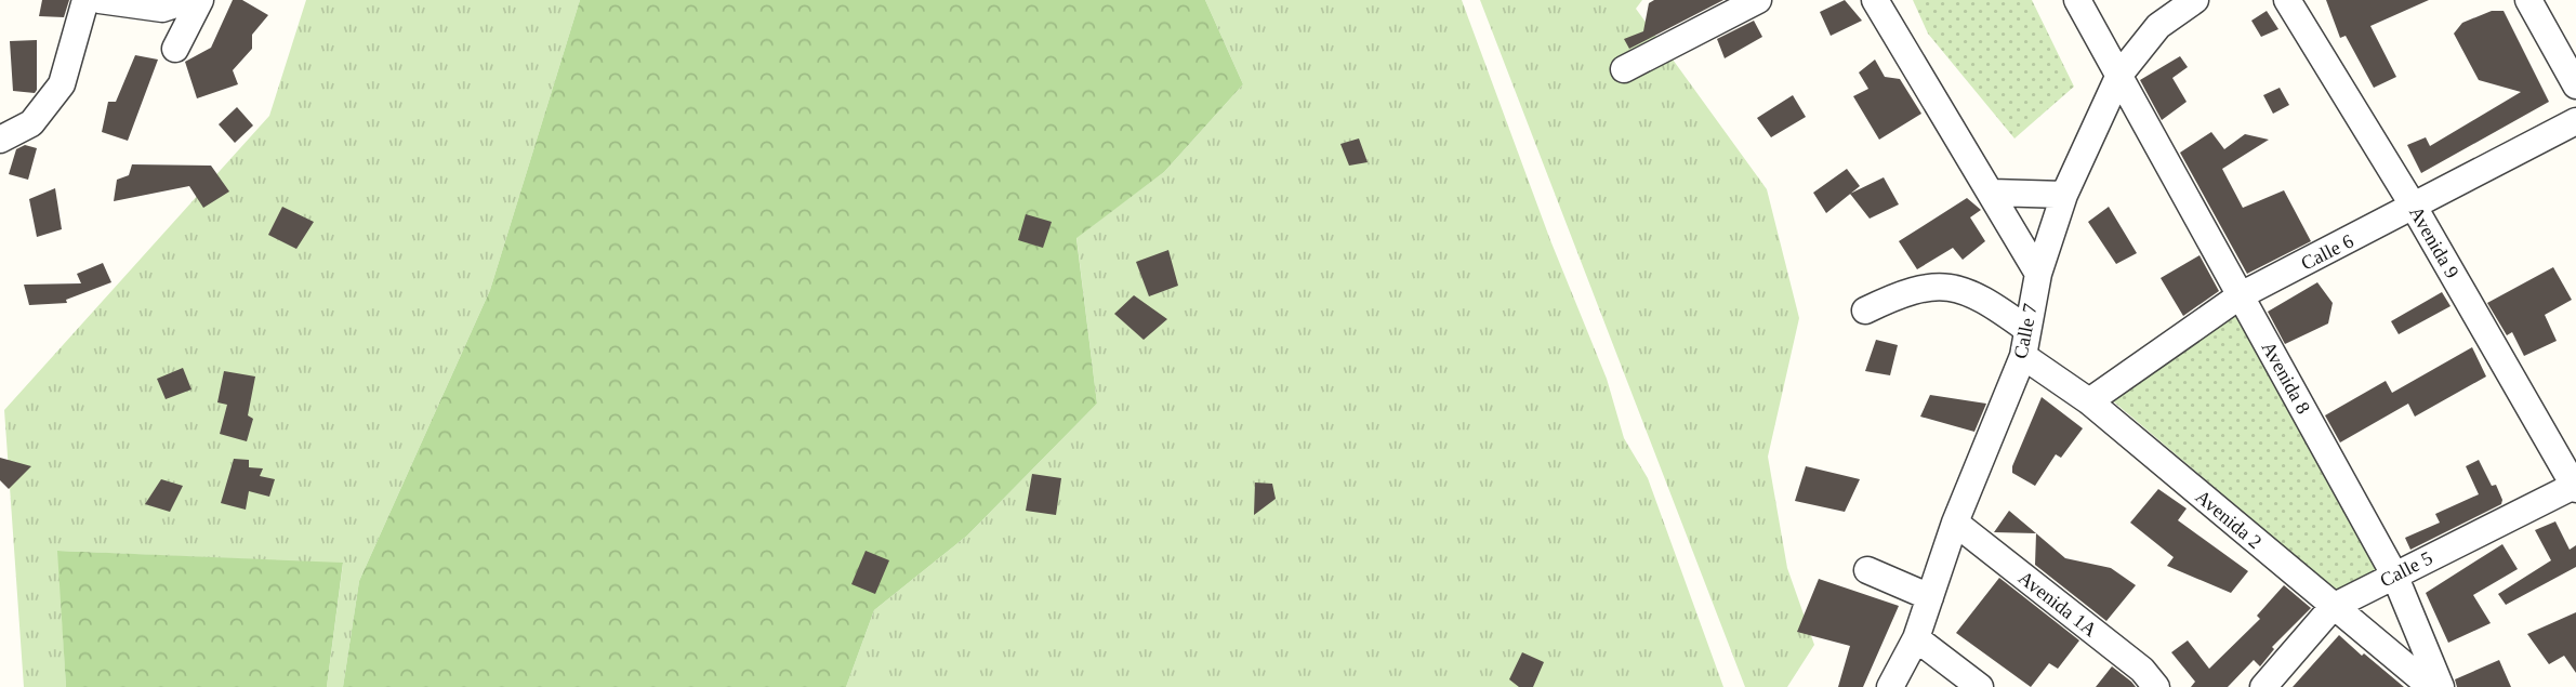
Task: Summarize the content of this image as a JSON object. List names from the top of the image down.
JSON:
{
  "streets": {
    "street": [
      "Avenida 9",
      "Calle 6",
      "Calle 7",
      "Avenida 8",
      "Avenida 2",
      "Calle 5",
      "Avenida 1A"
    ]
  },
  "crossings": [
    ["Avenida 9", "Calle 6"],
    ["Avenida 9", "Calle 5"],
    ["Calle 6", "Avenida 8"],
    ["Calle 6", "Avenida 2"],
    ["Calle 7", "Avenida 8"],
    ["Calle 7", "Avenida 2"],
    ["Calle 7", "Avenida 1A"],
    ["Avenida 8", "Calle 5"],
    ["Avenida 2", "Calle 5"]
  ]
}
